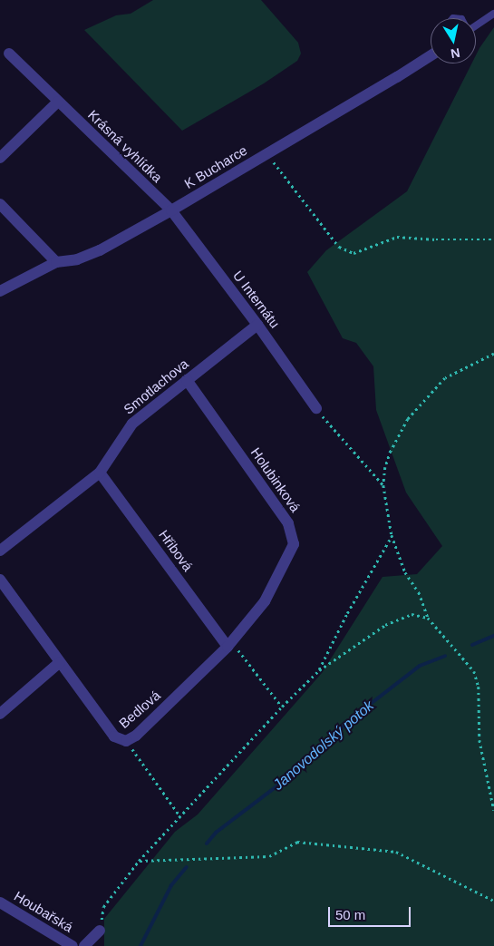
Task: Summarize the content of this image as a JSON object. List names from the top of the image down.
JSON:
{
  "streets": {
    "street": [
      "Krásná vyhlídka",
      "K Bucharce",
      "U Internátu",
      "Smotlachova",
      "Holubinková",
      "Hřibová",
      "Bedlová",
      "Houbařská"
    ]
  },
  "crossings": [
    ["Krásná vyhlídka", "K Bucharce"],
    ["Krásná vyhlídka", "U Internátu"],
    ["K Bucharce", "U Internátu"],
    ["U Internátu", "Smotlachova"],
    ["Smotlachova", "Holubinková"],
    ["Smotlachova", "Hřibová"],
    ["Holubinková", "Hřibová"],
    ["Holubinková", "Bedlová"],
    ["Hřibová", "Bedlová"]
  ],
  "water": ["Janovodolský potok"],
  "scale_bar": "50 m",
  "north": "bottom"
}
